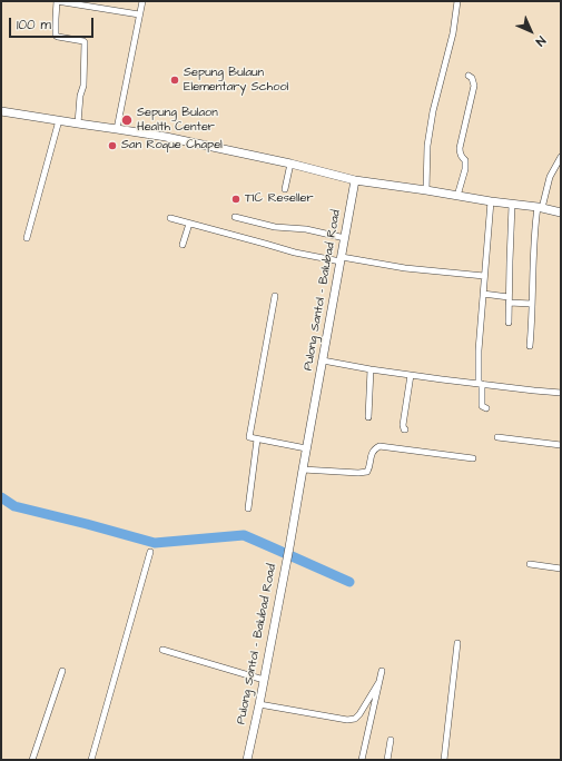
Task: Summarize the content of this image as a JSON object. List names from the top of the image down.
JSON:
{
  "streets": {
    "street": ["Pulong Santol - Balubad Road"]
  },
  "places": [
    "Sepung Bulaun Elementary School",
    "Sepung Bulaon Health Center",
    "San Roque Chapel",
    "TIC Reseller"
  ],
  "scale_bar": "100 m",
  "north": "bottom right"
}
